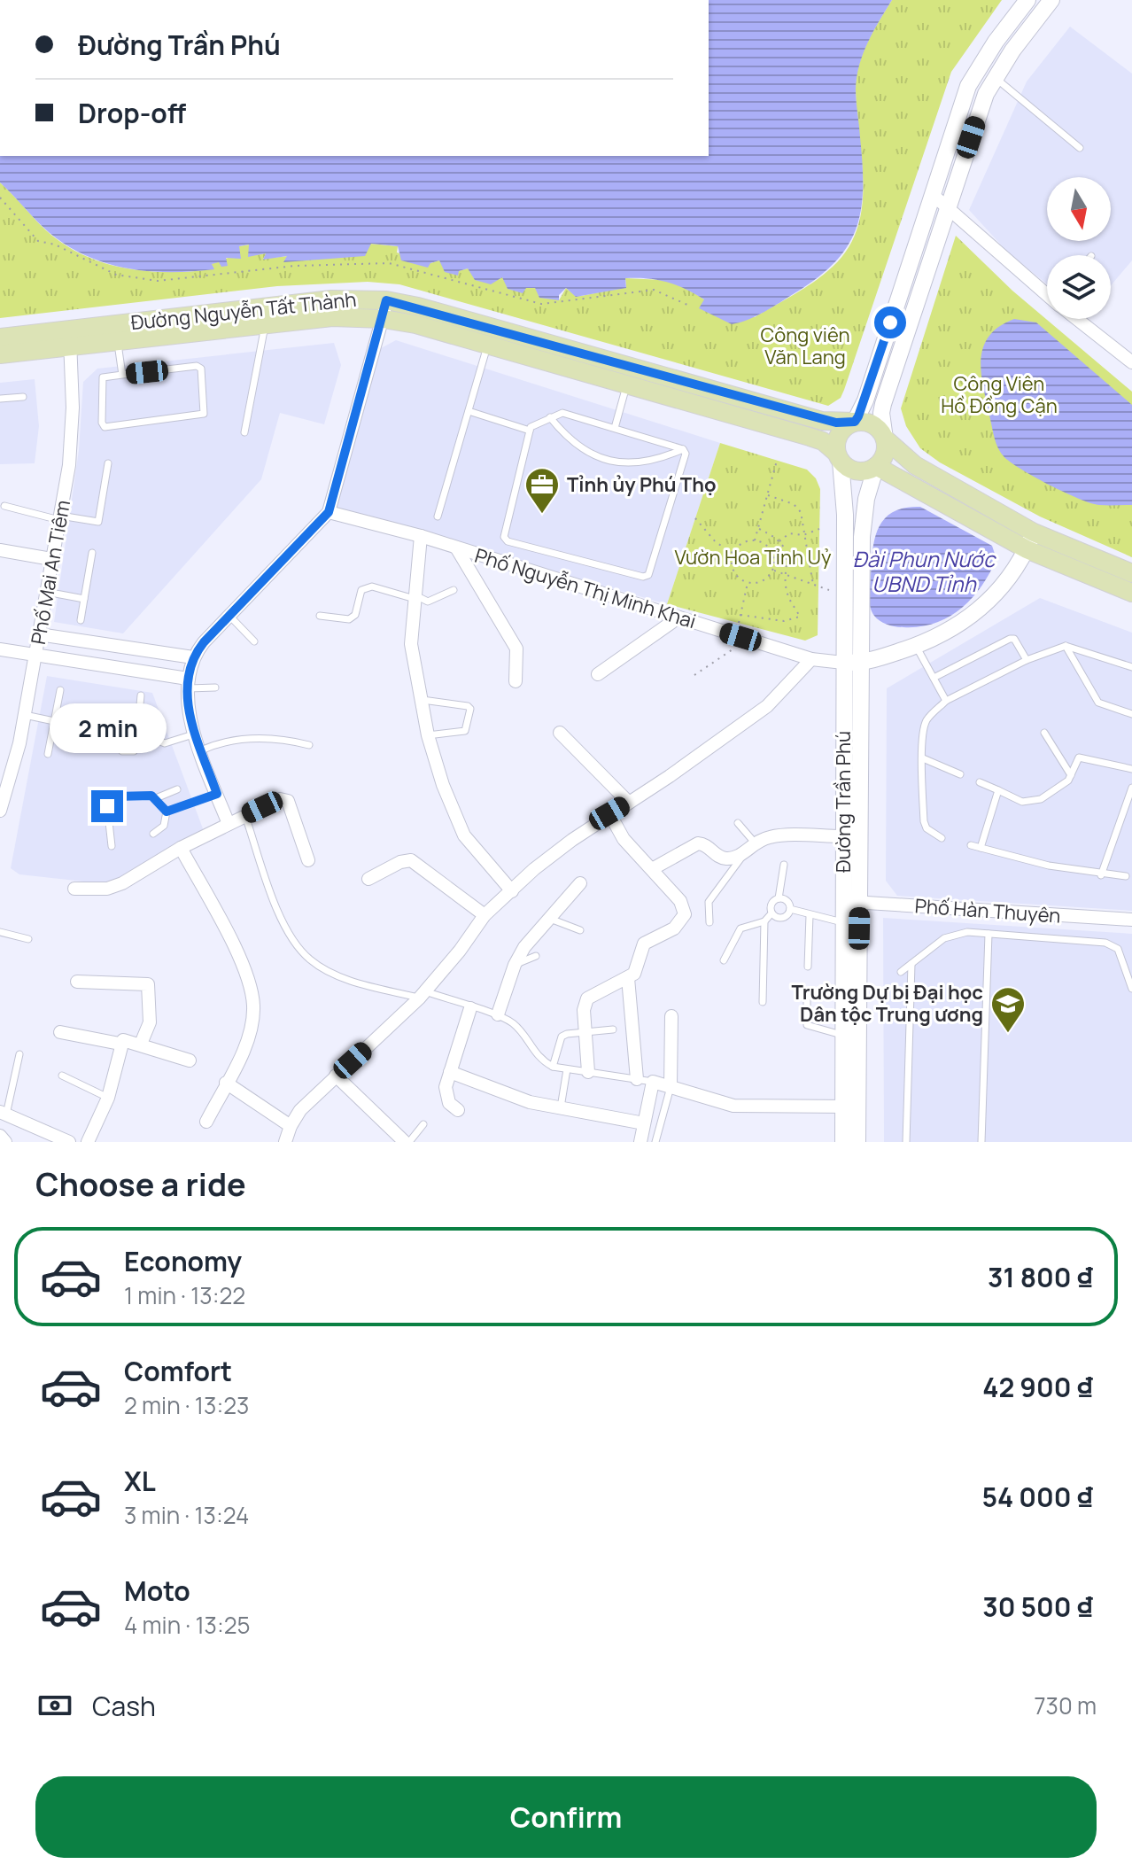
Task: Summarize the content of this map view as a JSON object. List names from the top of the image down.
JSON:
{
  "streets": {
    "main road": ["Đường Nguyễn Tất Thành", "Đường Trần Phú"],
    "street": ["Phố Mai An Tiêm", "Phố Nguyễn Thị Minh Khai", "Phố Hàn Thuyên"]
  },
  "crossings": [
    ["Đường Nguyễn Tất Thành", "Phố Mai An Tiêm"],
    ["Đường Nguyễn Tất Thành", "Đường Trần Phú"],
    ["Phố Nguyễn Thị Minh Khai", "Đường Trần Phú"],
    ["Đường Trần Phú", "Phố Hàn Thuyên"]
  ],
  "water": ["Đài Phun Nước UBND Tỉnh"],
  "parks": ["Công viên Văn Lang", "Công Viên Hồ Đồng Cận", "Vườn Hoa Tỉnh Uỷ"],
  "places": {
    "office": ["Tỉnh ủy Phú Thọ"],
    "school or university": ["Trường Dự bị Đại học Dân tộc Trung ương"]
  },
  "north": "bottom",
  "page": {
    "banner": ["Đường Trần Phú", "Drop-off"],
    "bubble": "2 min",
    "heading": "Choose a ride",
    "list": [
      {
        "name": "Economy",
        "note": "1 min · 13:22",
        "value": "31 800 ₫"
      },
      {
        "name": "Comfort",
        "note": "2 min · 13:23",
        "value": "42 900 ₫"
      },
      {
        "name": "XL",
        "note": "3 min · 13:24",
        "value": "54 000 ₫"
      },
      {
        "name": "Moto",
        "note": "4 min · 13:25",
        "value": "30 500 ₫"
      }
    ],
    "pay": ["Cash", "730 m"],
    "buttons": "Confirm"
  }
}
